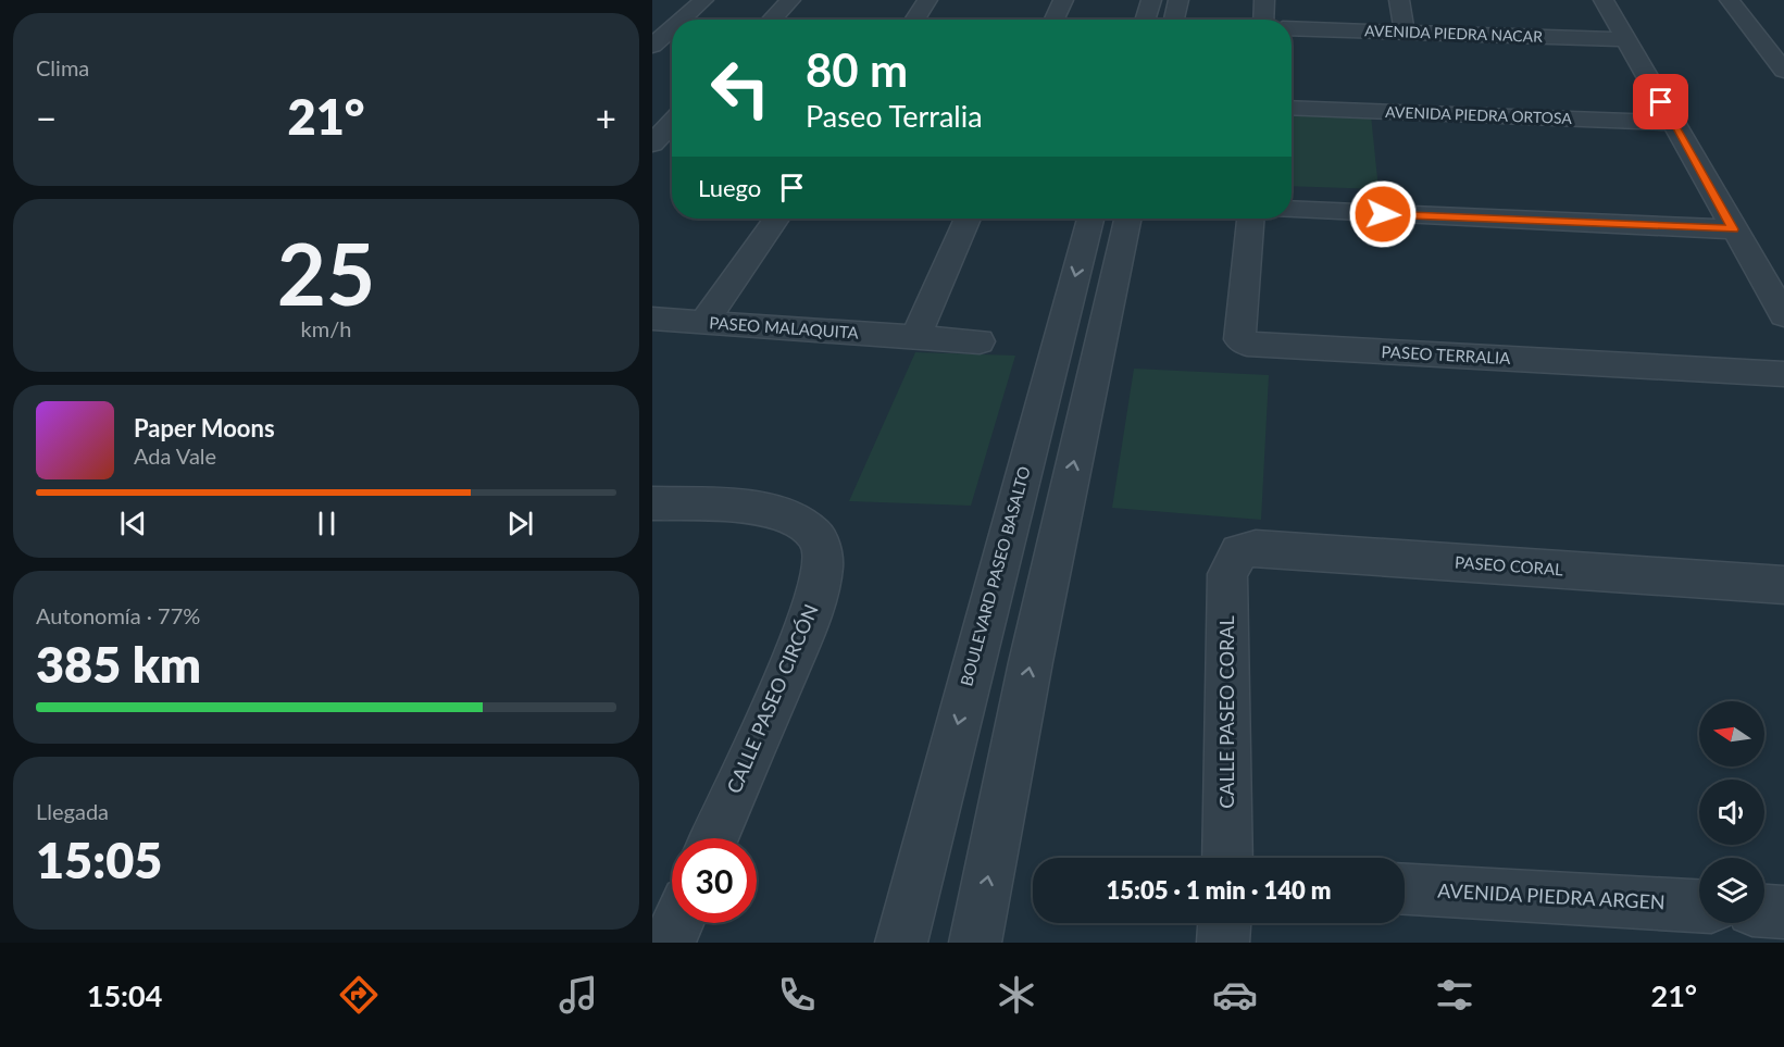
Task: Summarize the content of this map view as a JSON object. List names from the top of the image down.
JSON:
{
  "streets": {
    "street": [
      "AVENIDA PIEDRA NACAR",
      "AVENIDA PIEDRA ORTOSA",
      "PASEO MALAQUITA",
      "PASEO TERRALIA",
      "PASEO CORAL",
      "BOULEVARD PASEO BASALTO",
      "CALLE PASEO CIRCÓN",
      "CALLE PASEO CORAL",
      "AVENIDA PIEDRA ARGEN"
    ]
  },
  "crossings": [
    ["PASEO CORAL", "CALLE PASEO CORAL"]
  ],
  "north": "left",
  "page": {
    "tile": [
      "Clima",
      ["25", "km/h"],
      ["Autonomía · 77%", "385 km"],
      ["Llegada", "15:05"]
    ],
    "turn": ["80 m", "Paseo Terralia"],
    "heat": ["−", "21°", "+"],
    "then": "Luego",
    "song": ["Paper Moons", "Ada Vale"],
    "limit": "30",
    "trip": "15:05 · 1 min · 140 m",
    "tabs": ["15:04", "21°"]
  }
}
